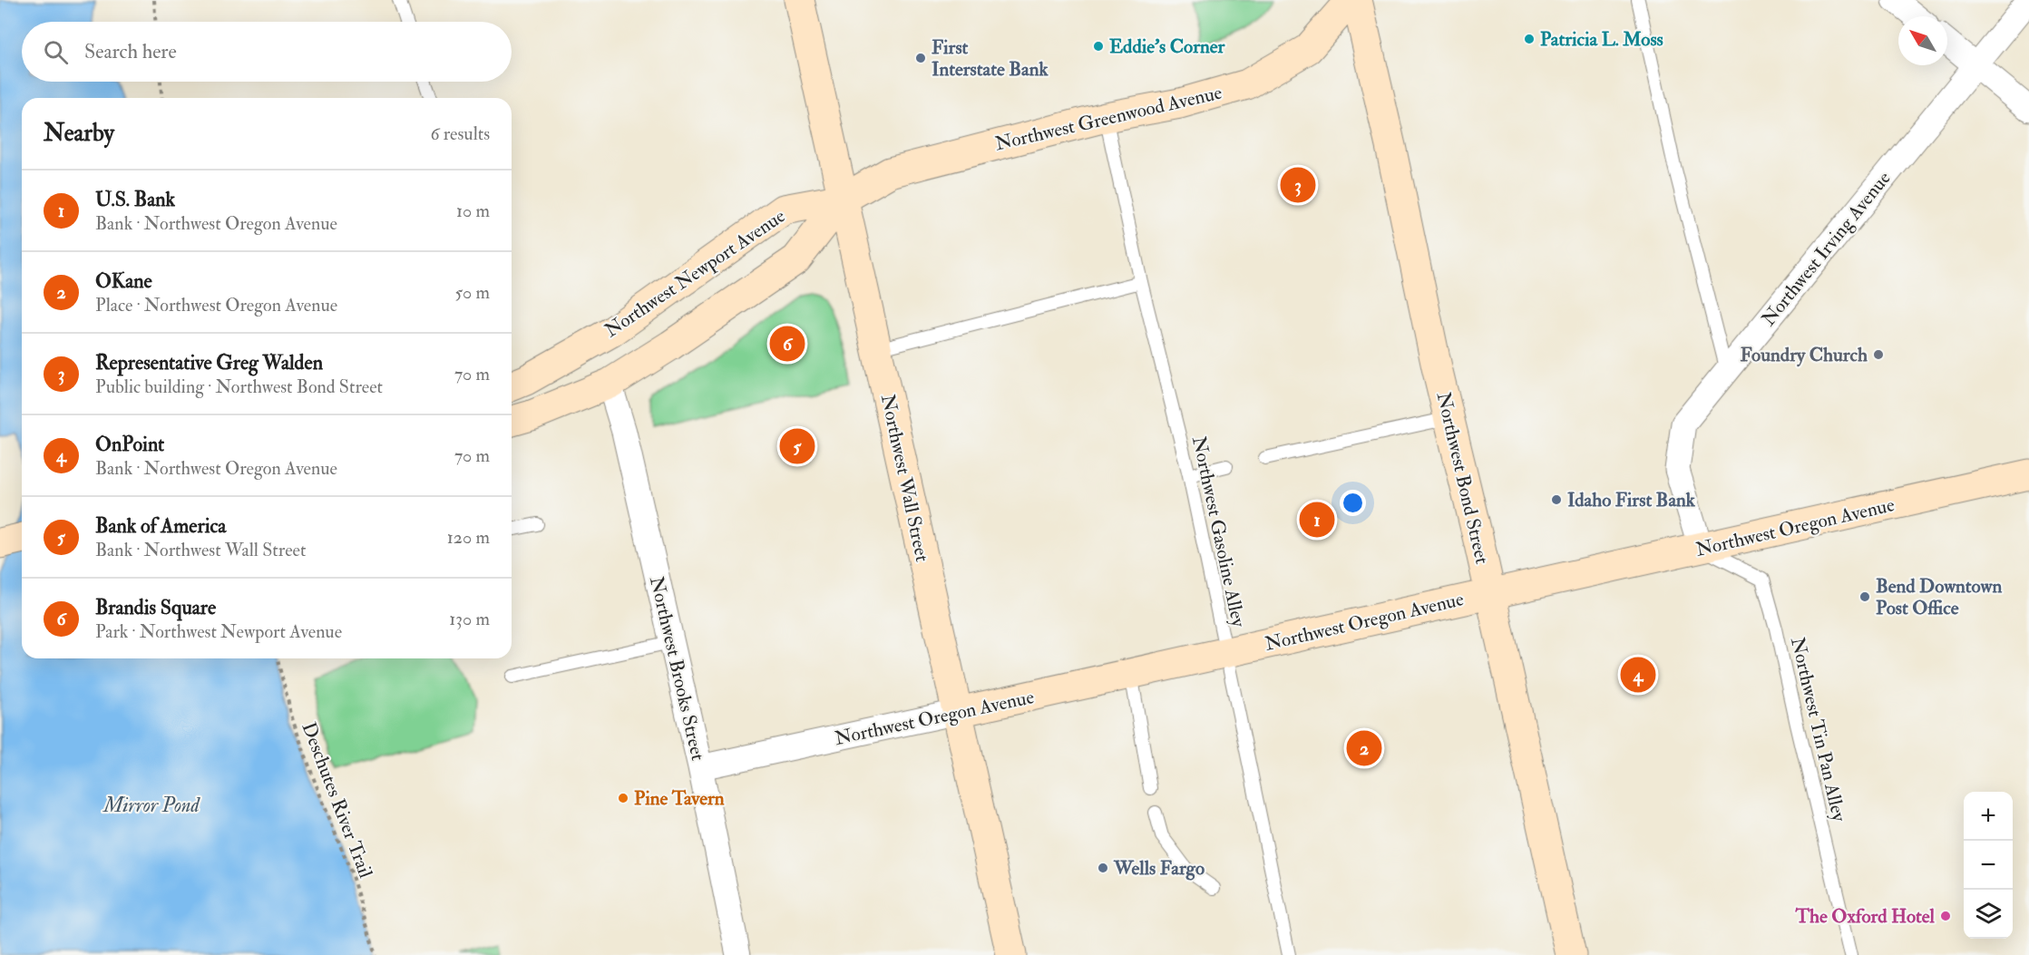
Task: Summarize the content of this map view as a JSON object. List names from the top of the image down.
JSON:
{
  "streets": {
    "main road": [
      "Northwest Greenwood Avenue",
      "Northwest Newport Avenue",
      "Northwest Wall Street",
      "Northwest Bond Street",
      "Northwest Oregon Avenue"
    ],
    "street": ["Northwest Irving Avenue", "Northwest Brooks Street"],
    "lane": ["Northwest Gasoline Alley", "Northwest Tin Pan Alley"],
    "path": ["Deschutes River Trail"]
  },
  "crossings": [
    ["Northwest Greenwood Avenue", "Northwest Newport Avenue"],
    ["Northwest Greenwood Avenue", "Northwest Wall Street"],
    ["Northwest Greenwood Avenue", "Northwest Gasoline Alley"],
    ["Northwest Irving Avenue", "Northwest Oregon Avenue"],
    ["Northwest Irving Avenue", "Northwest Tin Pan Alley"],
    ["Northwest Newport Avenue", "Northwest Wall Street"],
    ["Northwest Newport Avenue", "Northwest Brooks Street"],
    ["Northwest Wall Street", "Northwest Oregon Avenue"],
    ["Northwest Bond Street", "Northwest Oregon Avenue"],
    ["Northwest Oregon Avenue", "Northwest Gasoline Alley"],
    ["Northwest Oregon Avenue", "Northwest Brooks Street"],
    ["Northwest Oregon Avenue", "Northwest Tin Pan Alley"]
  ],
  "water": ["Mirror Pond"],
  "places": [
    "Patricia L. Moss",
    "Eddie's Corner",
    "First Interstate Bank",
    "Foundry Church",
    "Idaho First Bank",
    "Bend Downtown Post Office",
    "Pine Tavern",
    "Wells Fargo",
    "The Oxford Hotel"
  ],
  "north": "top left",
  "page": {
    "search": "Search here",
    "heading": ["Nearby", "6 results"],
    "pins": [
      "3",
      "6",
      "5",
      "1",
      "4",
      "2"
    ],
    "list": [
      {
        "mark": "1",
        "name": "U.S. Bank",
        "note": "Bank · Northwest Oregon Avenue",
        "value": "10 m"
      },
      {
        "mark": "2",
        "name": "OKane",
        "note": "Place · Northwest Oregon Avenue",
        "value": "50 m"
      },
      {
        "mark": "3",
        "name": "Representative Greg Walden",
        "note": "Public building · Northwest Bond Street",
        "value": "70 m"
      },
      {
        "mark": "4",
        "name": "OnPoint",
        "note": "Bank · Northwest Oregon Avenue",
        "value": "70 m"
      },
      {
        "mark": "5",
        "name": "Bank of America",
        "note": "Bank · Northwest Wall Street",
        "value": "120 m"
      },
      {
        "mark": "6",
        "name": "Brandis Square",
        "note": "Park · Northwest Newport Avenue",
        "value": "130 m"
      }
    ],
    "map_buttons": ["+", "−"]
  }
}
